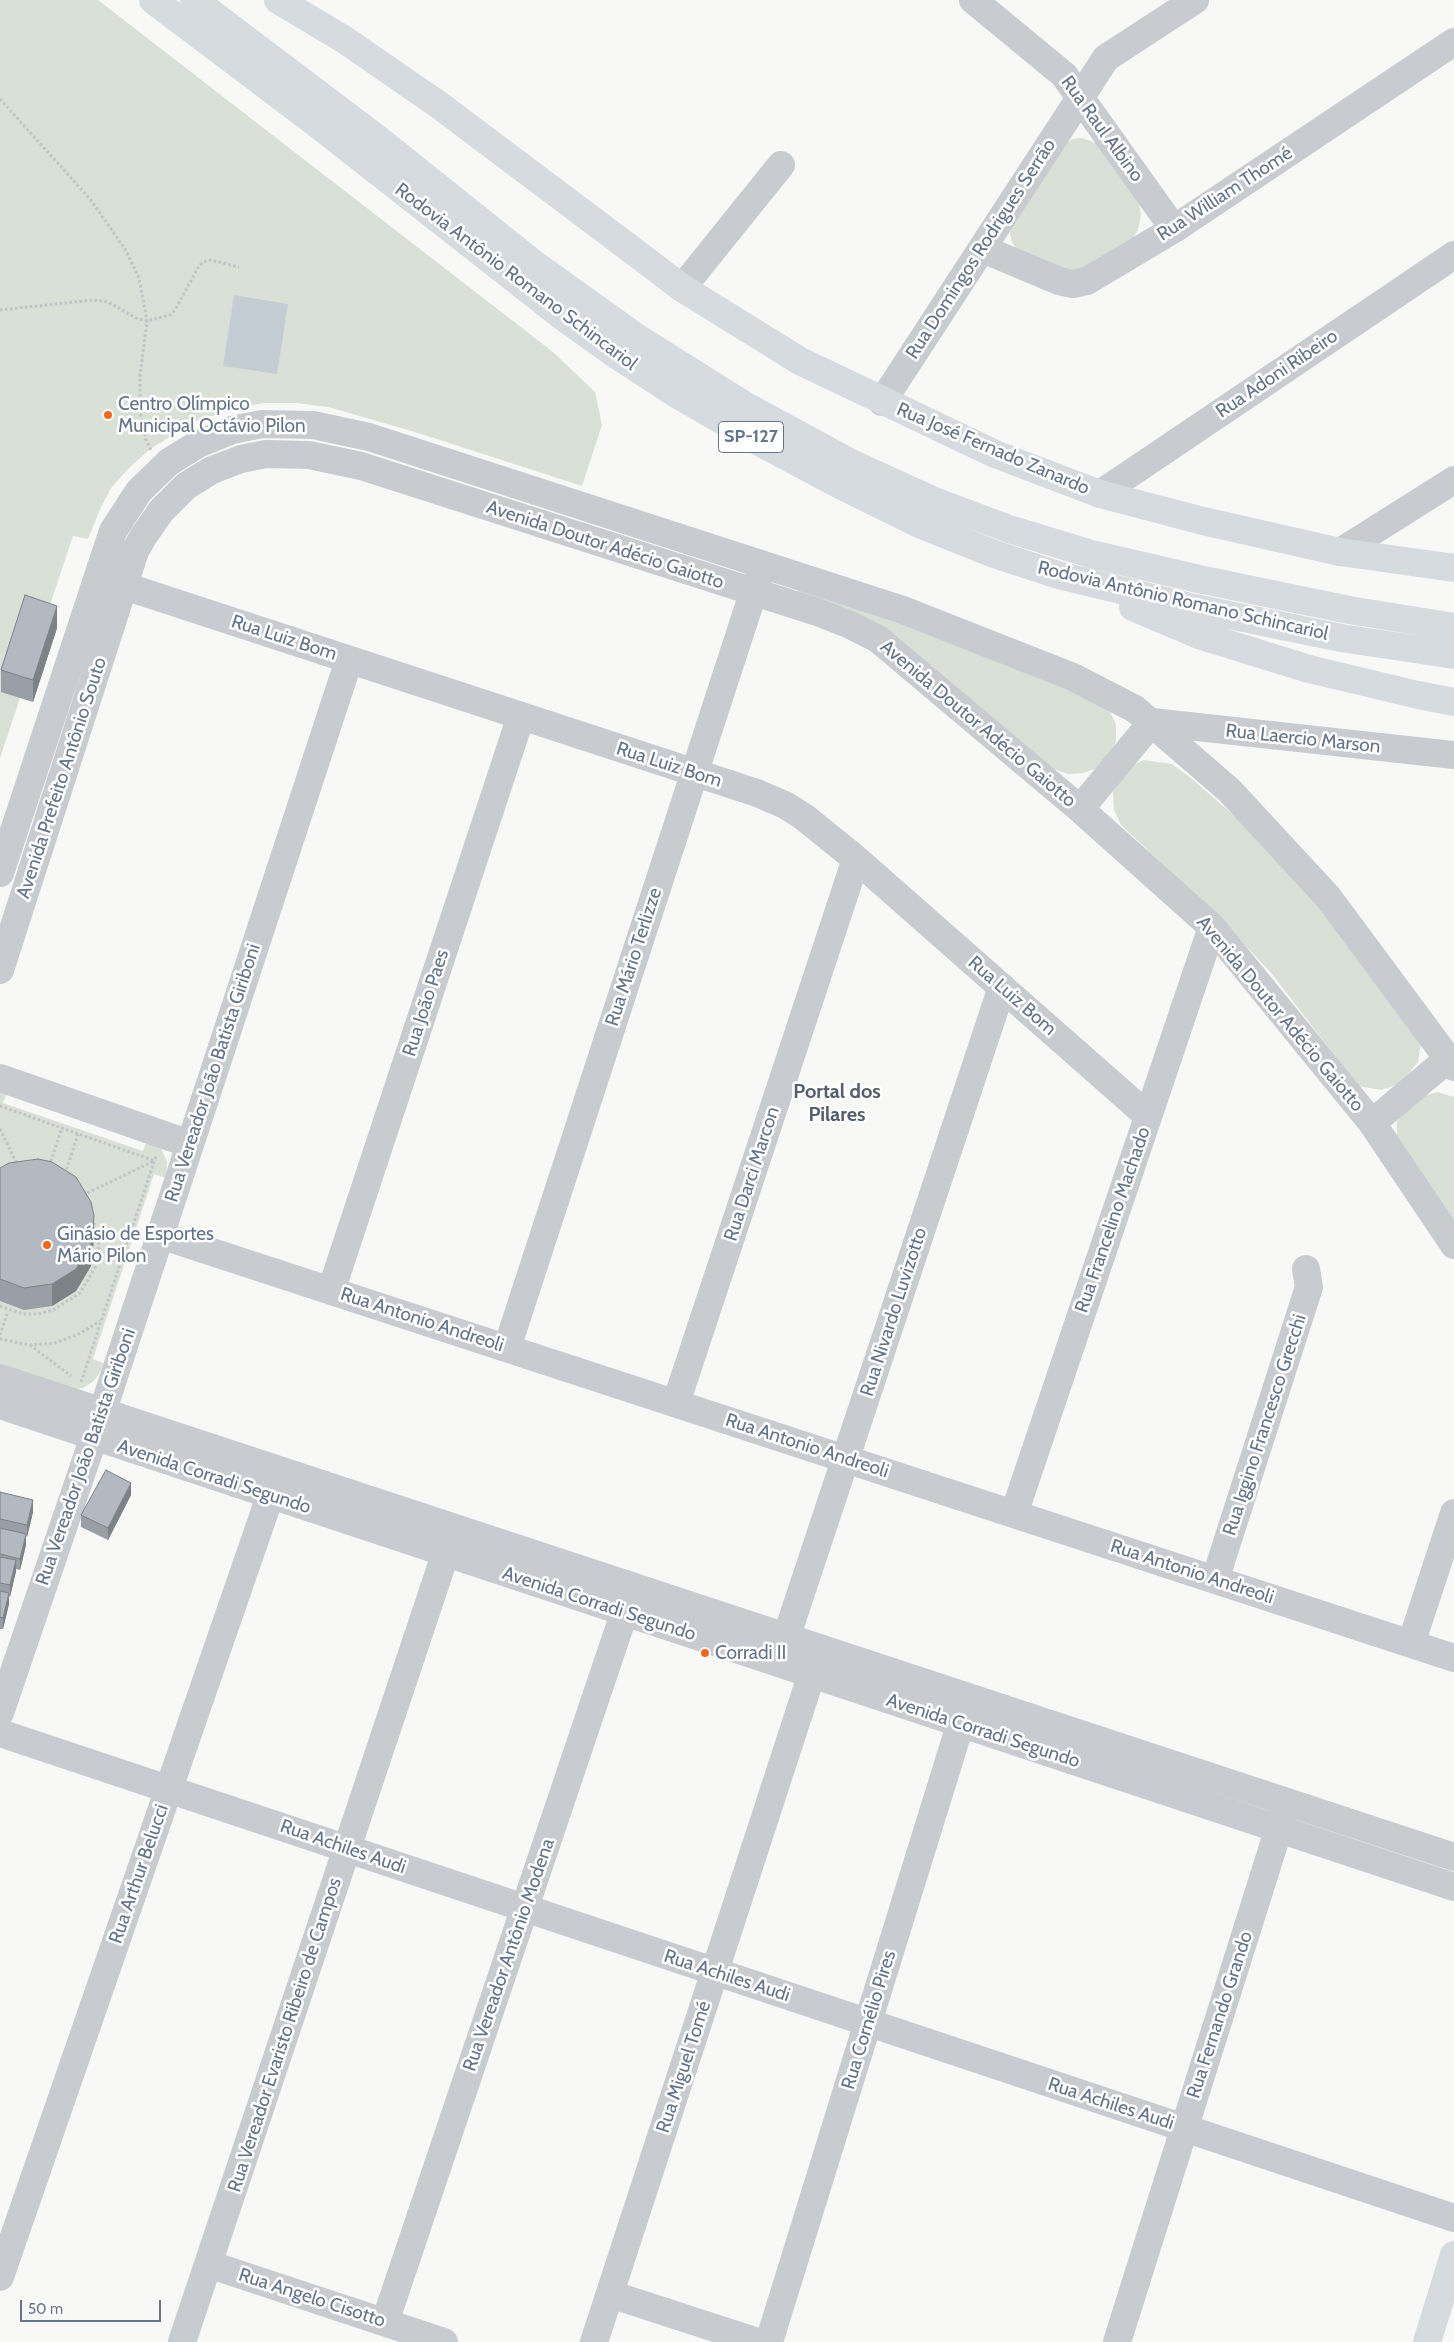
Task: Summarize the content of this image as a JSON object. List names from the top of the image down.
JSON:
{
  "streets": {
    "main road": ["Rodovia Antônio Romano Schincariol", "SP-127", "Rua José Fernado Zanardo"],
    "street": [
      "Rua Raul Albino",
      "Rua William Thomé",
      "Rua Domingos Rodrigues Serrão",
      "Rua Adoni Ribeiro",
      "Avenida Doutor Adécio Gaiotto",
      "Rua Luiz Bom",
      "Rua Laercio Marson",
      "Avenida Prefeito Antônio Souto",
      "Rua Mário Terlizze",
      "Rua João Paes",
      "Rua Vereador João Batista Giriboni",
      "Rua Darci Marcon",
      "Rua Francelino Machado",
      "Rua Nivardo Luvizotto",
      "Rua Antonio Andreoli",
      "Rua Iggino Francesco Grecchi",
      "Avenida Corradi Segundo",
      "Rua Achiles Audi",
      "Rua Arthur Belucci",
      "Rua Vereador Antônio Modena",
      "Rua Fernando Grando",
      "Rua Cornélio Pires",
      "Rua Vereador Evaristo Ribeiro de Campos",
      "Rua Miguel Tomé",
      "Rua Angelo Cisotto"
    ]
  },
  "crossings": [
    ["Rua Raul Albino", "Rua William Thomé"],
    ["Rua Raul Albino", "Rua Domingos Rodrigues Serrão"],
    ["Rua William Thomé", "Rua Domingos Rodrigues Serrão"],
    ["Rua Domingos Rodrigues Serrão", "Rua José Fernado Zanardo"],
    ["Rua Adoni Ribeiro", "Rua José Fernado Zanardo"],
    ["Avenida Doutor Adécio Gaiotto", "Rua Luiz Bom"],
    ["Avenida Doutor Adécio Gaiotto", "Rua Laercio Marson"],
    ["Avenida Doutor Adécio Gaiotto", "Avenida Prefeito Antônio Souto"],
    ["Avenida Doutor Adécio Gaiotto", "Rua Mário Terlizze"],
    ["Avenida Doutor Adécio Gaiotto", "Rua Francelino Machado"],
    ["Rua Luiz Bom", "Avenida Prefeito Antônio Souto"],
    ["Rua Luiz Bom", "Rua Mário Terlizze"],
    ["Rua Luiz Bom", "Rua João Paes"],
    ["Rua Luiz Bom", "Rua Vereador João Batista Giriboni"],
    ["Rua Luiz Bom", "Rua Darci Marcon"],
    ["Rua Luiz Bom", "Rua Francelino Machado"],
    ["Rua Luiz Bom", "Rua Nivardo Luvizotto"],
    ["Rua Mário Terlizze", "Rua Antonio Andreoli"],
    ["Rua João Paes", "Rua Antonio Andreoli"],
    ["Rua Vereador João Batista Giriboni", "Rua Antonio Andreoli"],
    ["Rua Vereador João Batista Giriboni", "Avenida Corradi Segundo"],
    ["Rua Darci Marcon", "Rua Antonio Andreoli"],
    ["Rua Francelino Machado", "Rua Antonio Andreoli"],
    ["Rua Nivardo Luvizotto", "Rua Antonio Andreoli"],
    ["Rua Nivardo Luvizotto", "Avenida Corradi Segundo"],
    ["Rua Antonio Andreoli", "Rua Iggino Francesco Grecchi"],
    ["Avenida Corradi Segundo", "Rua Arthur Belucci"],
    ["Avenida Corradi Segundo", "Rua Vereador Antônio Modena"],
    ["Avenida Corradi Segundo", "Rua Fernando Grando"],
    ["Avenida Corradi Segundo", "Rua Cornélio Pires"],
    ["Avenida Corradi Segundo", "Rua Vereador Evaristo Ribeiro de Campos"],
    ["Avenida Corradi Segundo", "Rua Miguel Tomé"],
    ["Rua Achiles Audi", "Rua Arthur Belucci"],
    ["Rua Achiles Audi", "Rua Vereador Antônio Modena"],
    ["Rua Achiles Audi", "Rua Fernando Grando"],
    ["Rua Achiles Audi", "Rua Cornélio Pires"],
    ["Rua Achiles Audi", "Rua Vereador Evaristo Ribeiro de Campos"],
    ["Rua Achiles Audi", "Rua Miguel Tomé"],
    ["Rua Vereador Antônio Modena", "Rua Angelo Cisotto"],
    ["Rua Vereador Evaristo Ribeiro de Campos", "Rua Angelo Cisotto"]
  ],
  "districts": ["Portal dos Pilares"],
  "places": ["Centro Olímpico Municipal Octávio Pilon", "Ginásio de Esportes Mário Pilon", "Corradi II"],
  "scale_bar": "50 m"
}
